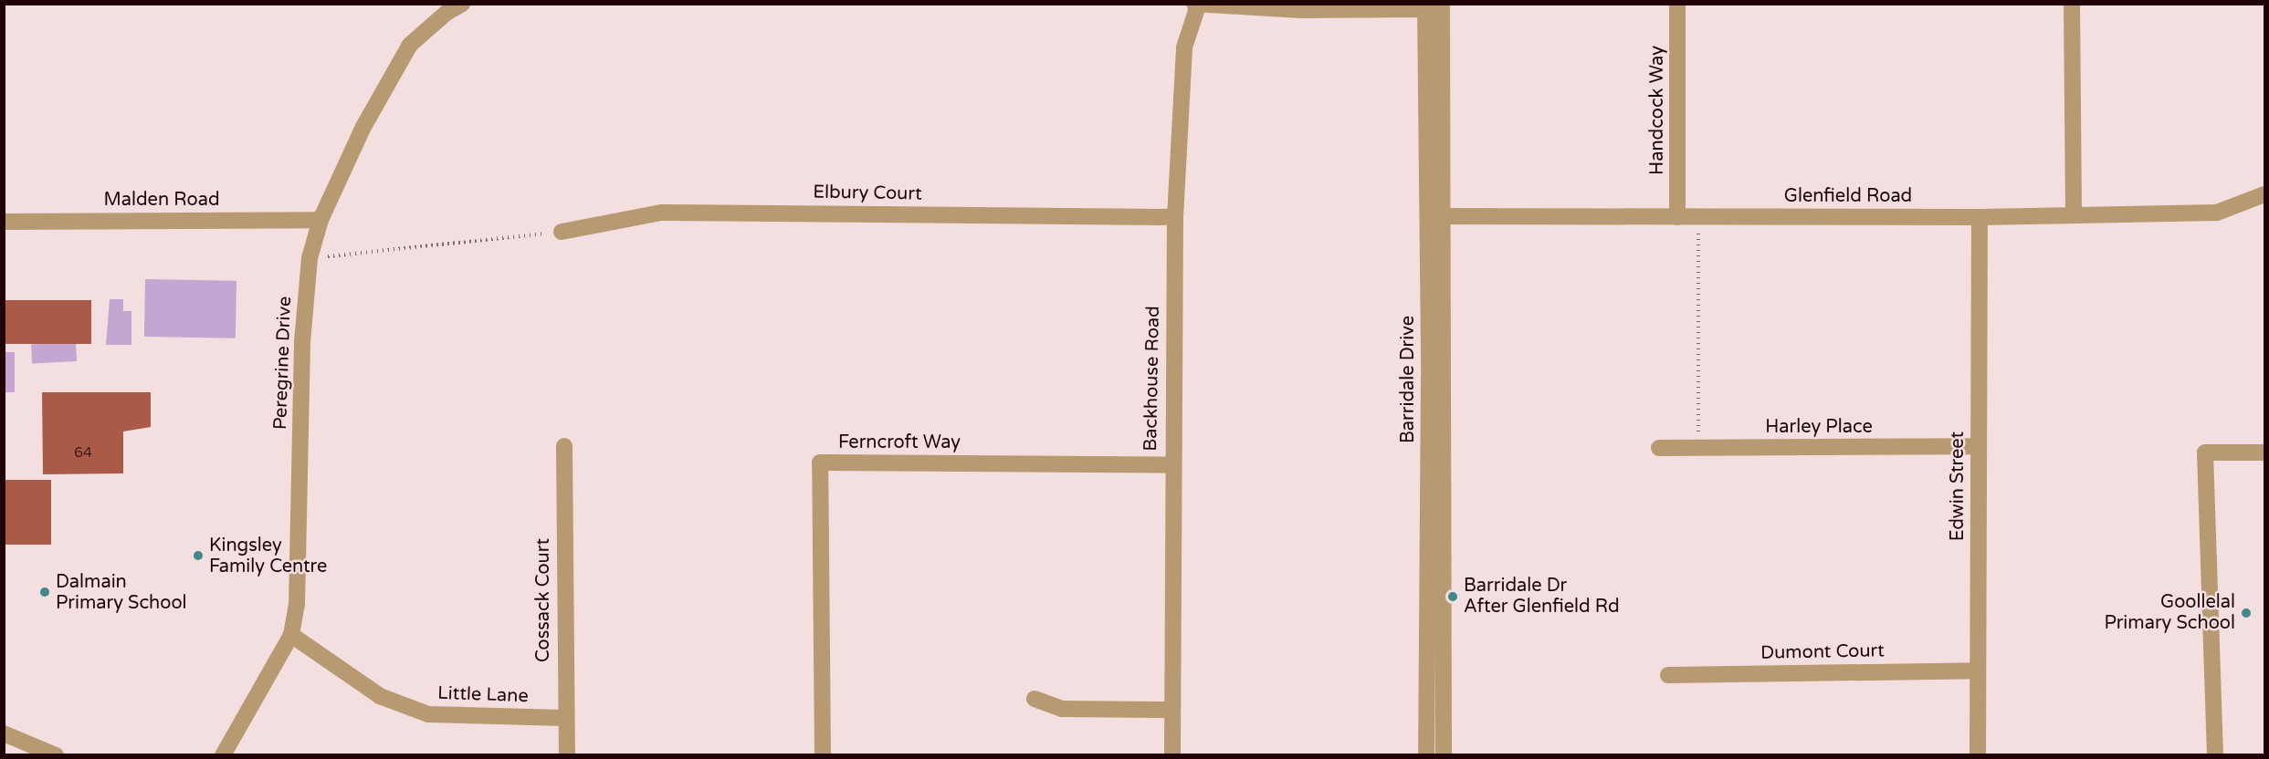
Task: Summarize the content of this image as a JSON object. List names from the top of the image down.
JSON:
{
  "streets": {
    "street": [
      "Handcock Way",
      "Elbury Court",
      "Glenfield Road",
      "Malden Road",
      "Peregrine Drive",
      "Backhouse Road",
      "Barridale Drive",
      "Harley Place",
      "Ferncroft Way",
      "Edwin Street",
      "Cossack Court",
      "Dumont Court",
      "Little Lane"
    ]
  },
  "crossings": [
    ["Handcock Way", "Glenfield Road"],
    ["Elbury Court", "Backhouse Road"],
    ["Glenfield Road", "Barridale Drive"],
    ["Glenfield Road", "Edwin Street"],
    ["Malden Road", "Peregrine Drive"],
    ["Peregrine Drive", "Little Lane"],
    ["Backhouse Road", "Ferncroft Way"],
    ["Harley Place", "Edwin Street"],
    ["Edwin Street", "Dumont Court"],
    ["Cossack Court", "Little Lane"]
  ],
  "places": [
    "Kingsley Family Centre",
    "Dalmain Primary School",
    "Barridale Dr After Glenfield Rd",
    "Goollelal Primary School"
  ],
  "house_numbers": ["64"]
}
